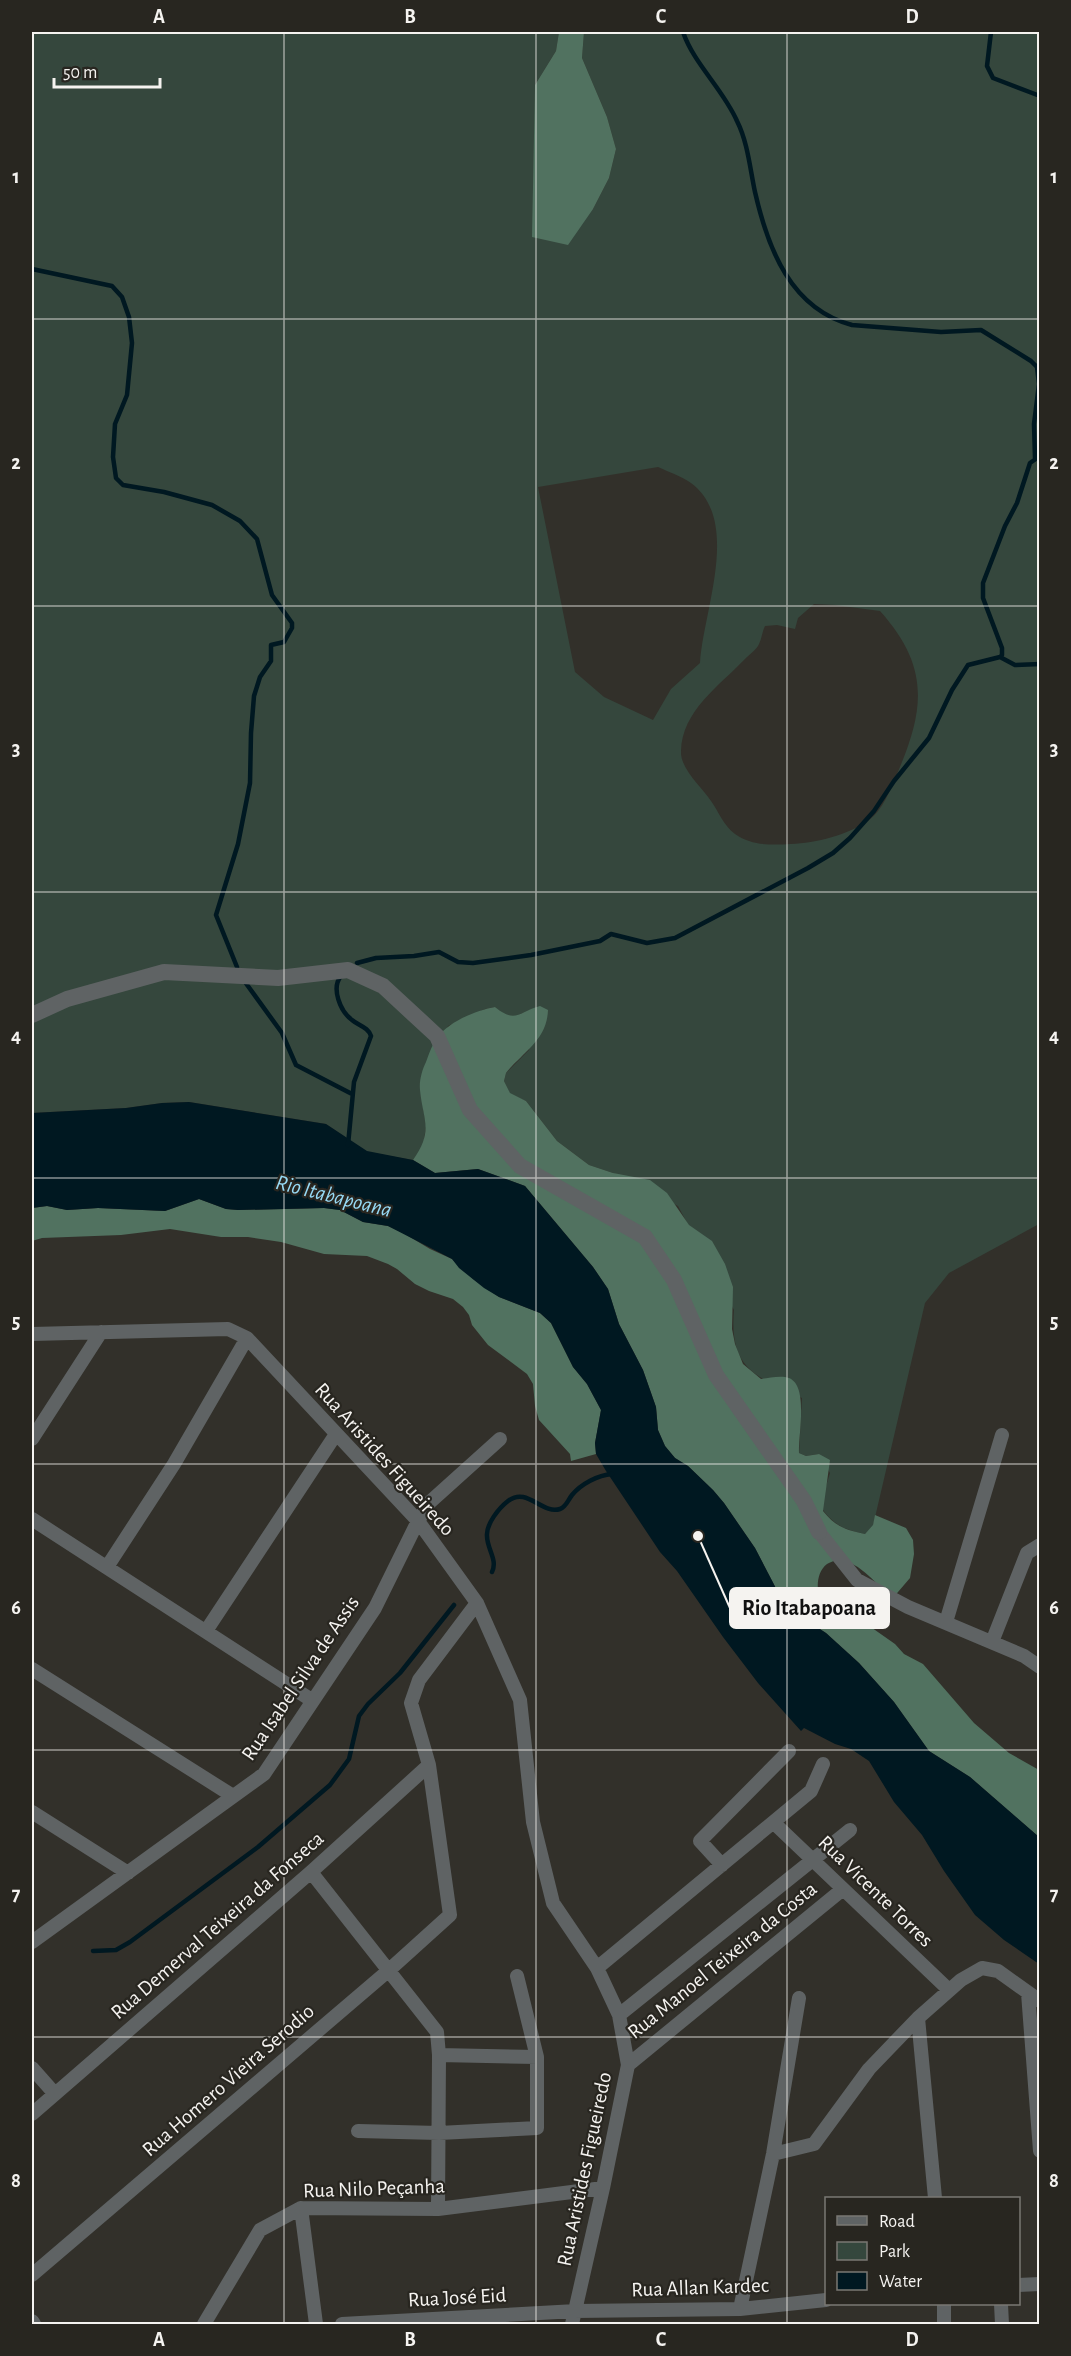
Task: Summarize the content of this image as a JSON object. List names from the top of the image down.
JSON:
{
  "streets": {
    "street": [
      "Rua Aristides Figueiredo",
      "Rua Isabel Silva de Assis",
      "Rua Vicente Torres",
      "Rua Demerval Teixeira da Fonseca",
      "Rua Manoel Teixeira da Costa",
      "Rua Homero Vieira Serodio",
      "Rua Nilo Peçanha",
      "Rua Allan Kardec",
      "Rua José Eid"
    ]
  },
  "crossings": [
    ["Rua Aristides Figueiredo", "Rua Isabel Silva de Assis"],
    ["Rua Aristides Figueiredo", "Rua Manoel Teixeira da Costa"],
    ["Rua Aristides Figueiredo", "Rua Nilo Peçanha"],
    ["Rua Aristides Figueiredo", "Rua Allan Kardec"],
    ["Rua Aristides Figueiredo", "Rua José Eid"],
    ["Rua Vicente Torres", "Rua Manoel Teixeira da Costa"],
    ["Rua Demerval Teixeira da Fonseca", "Rua Homero Vieira Serodio"],
    ["Rua Allan Kardec", "Rua José Eid"]
  ],
  "water": ["Rio Itabapoana"],
  "places": ["Rio Itabapoana"],
  "legend": ["Road", "Park", "Water"],
  "scale_bar": "50 m",
  "grid": {
    "columns": [
      "A",
      "B",
      "C",
      "D"
    ],
    "rows": [
      "1",
      "2",
      "3",
      "4",
      "5",
      "6",
      "7",
      "8"
    ]
  }
}
